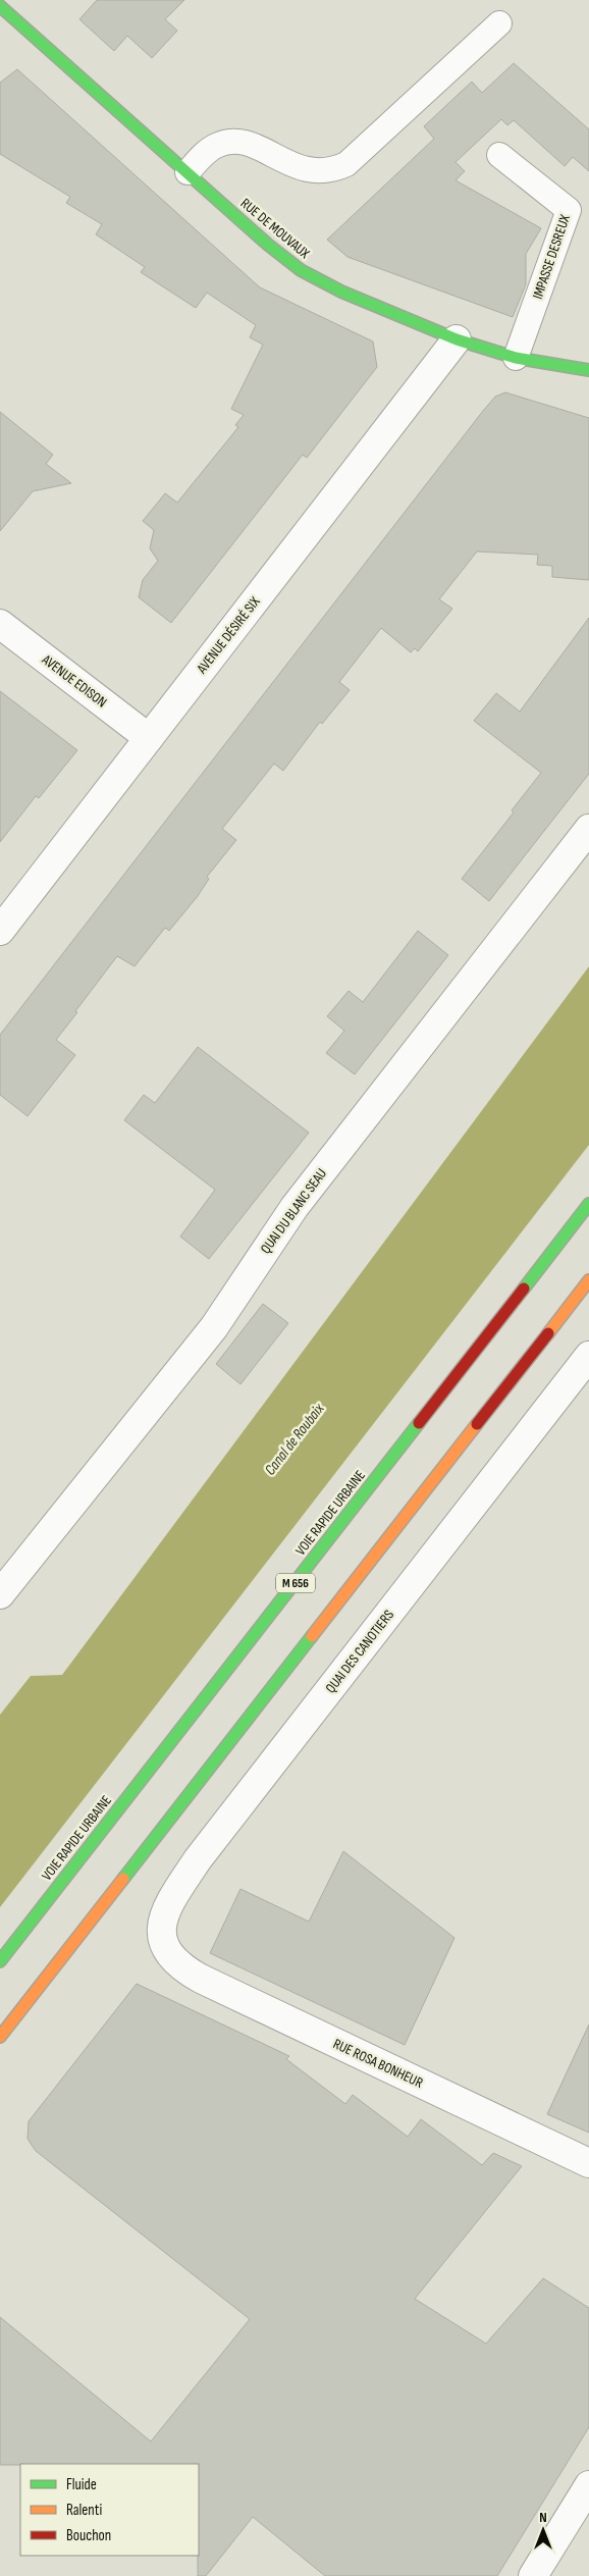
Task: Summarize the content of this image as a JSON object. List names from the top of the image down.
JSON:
{
  "streets": {
    "main road": ["RUE DE MOUVAUX", "VOIE RAPIDE URBAINE", "M 656"],
    "street": [
      "AVENUE DÉSIRÉ SIX",
      "AVENUE EDISON",
      "QUAI DU BLANC SEAU",
      "QUAI DES CANOTIERS",
      "RUE ROSA BONHEUR"
    ],
    "lane": ["IMPASSE DESREUX"]
  },
  "crossings": [
    ["RUE DE MOUVAUX", "IMPASSE DESREUX"],
    ["RUE DE MOUVAUX", "AVENUE DÉSIRÉ SIX"],
    ["AVENUE DÉSIRÉ SIX", "AVENUE EDISON"],
    ["QUAI DES CANOTIERS", "RUE ROSA BONHEUR"]
  ],
  "water": ["Canal de Roubaix"],
  "legend": ["Fluide", "Ralenti", "Bouchon"],
  "north": "top"
}
